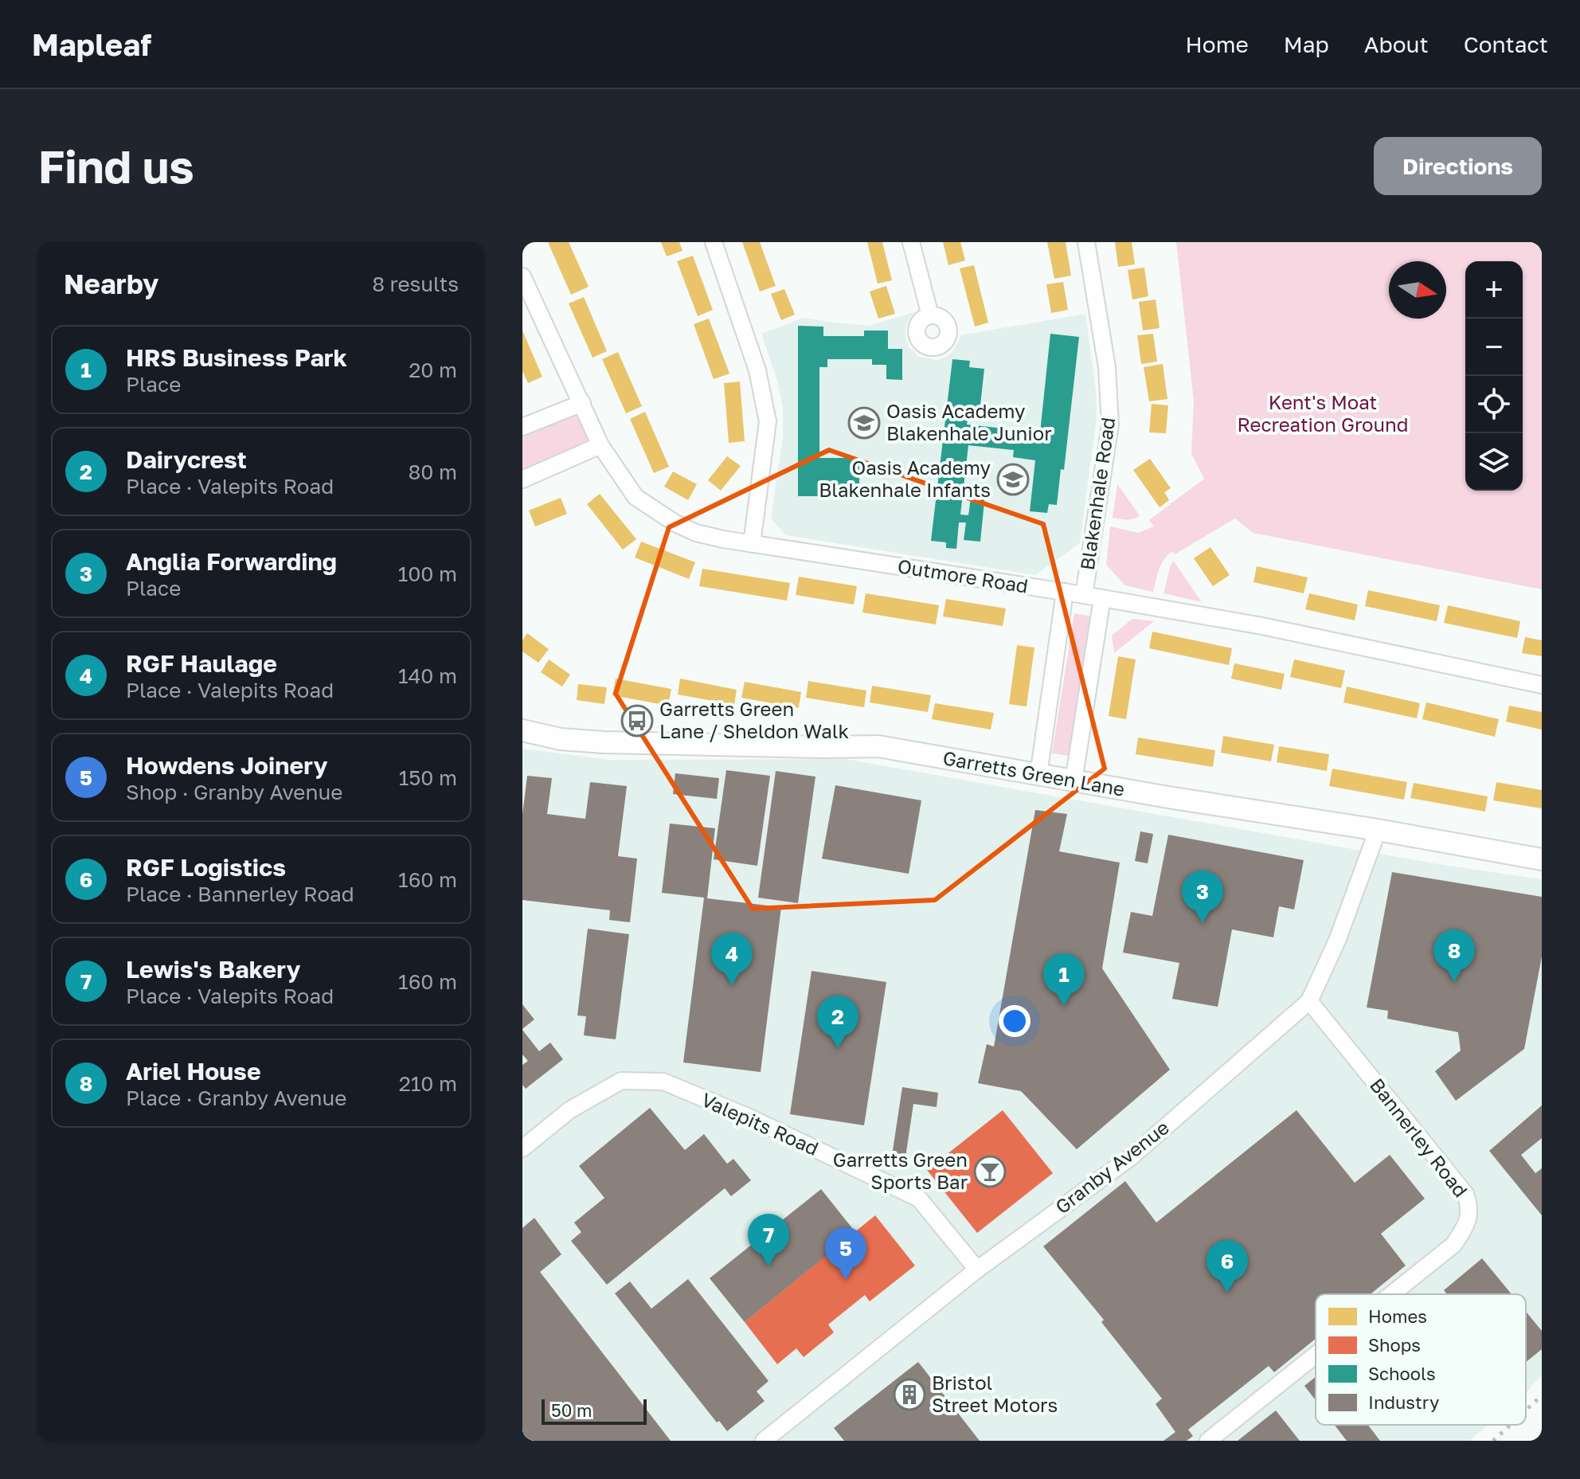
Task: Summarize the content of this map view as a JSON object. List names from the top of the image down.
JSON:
{
  "streets": {
    "street": [
      "Blakenhale Road",
      "Outmore Road",
      "Garretts Green Lane",
      "Valepits Road",
      "Bannerley Road",
      "Granby Avenue"
    ]
  },
  "crossings": [
    ["Blakenhale Road", "Outmore Road"],
    ["Blakenhale Road", "Garretts Green Lane"],
    ["Garretts Green Lane", "Granby Avenue"],
    ["Valepits Road", "Granby Avenue"],
    ["Bannerley Road", "Granby Avenue"]
  ],
  "parks": ["Kent's Moat Recreation Ground"],
  "places": {
    "school or university": ["Oasis Academy Blakenhale Junior", "Oasis Academy Blakenhale Infants"],
    "bus stop": ["Garretts Green Lane / Sheldon Walk"],
    "bar": ["Garretts Green Sports Bar"],
    "building": ["Bristol Street Motors"]
  },
  "legend": [
    "Homes",
    "Shops",
    "Schools",
    "Industry"
  ],
  "scale_bar": "50 m",
  "north": "right",
  "page": {
    "header": "Mapleaf",
    "nav": [
      "Home",
      "Map",
      "About",
      "Contact"
    ],
    "buttons": "Directions",
    "title": "Find us",
    "heading": ["Nearby", "8 results"],
    "map_buttons": ["+", "−"],
    "list": [
      {
        "mark": "1",
        "name": "HRS Business Park",
        "note": "Place",
        "value": "20 m"
      },
      {
        "mark": "2",
        "name": "Dairycrest",
        "note": "Place · Valepits Road",
        "value": "80 m"
      },
      {
        "mark": "3",
        "name": "Anglia Forwarding",
        "note": "Place",
        "value": "100 m"
      },
      {
        "mark": "4",
        "name": "RGF Haulage",
        "note": "Place · Valepits Road",
        "value": "140 m"
      },
      {
        "mark": "5",
        "name": "Howdens Joinery",
        "note": "Shop · Granby Avenue",
        "value": "150 m"
      },
      {
        "mark": "6",
        "name": "RGF Logistics",
        "note": "Place · Bannerley Road",
        "value": "160 m"
      },
      {
        "mark": "7",
        "name": "Lewis's Bakery",
        "note": "Place · Valepits Road",
        "value": "160 m"
      },
      {
        "mark": "8",
        "name": "Ariel House",
        "note": "Place · Granby Avenue",
        "value": "210 m"
      }
    ],
    "pins": [
      "3",
      "8",
      "4",
      "1",
      "2",
      "7",
      "5",
      "6"
    ],
    "scale": "50 m"
  }
}
